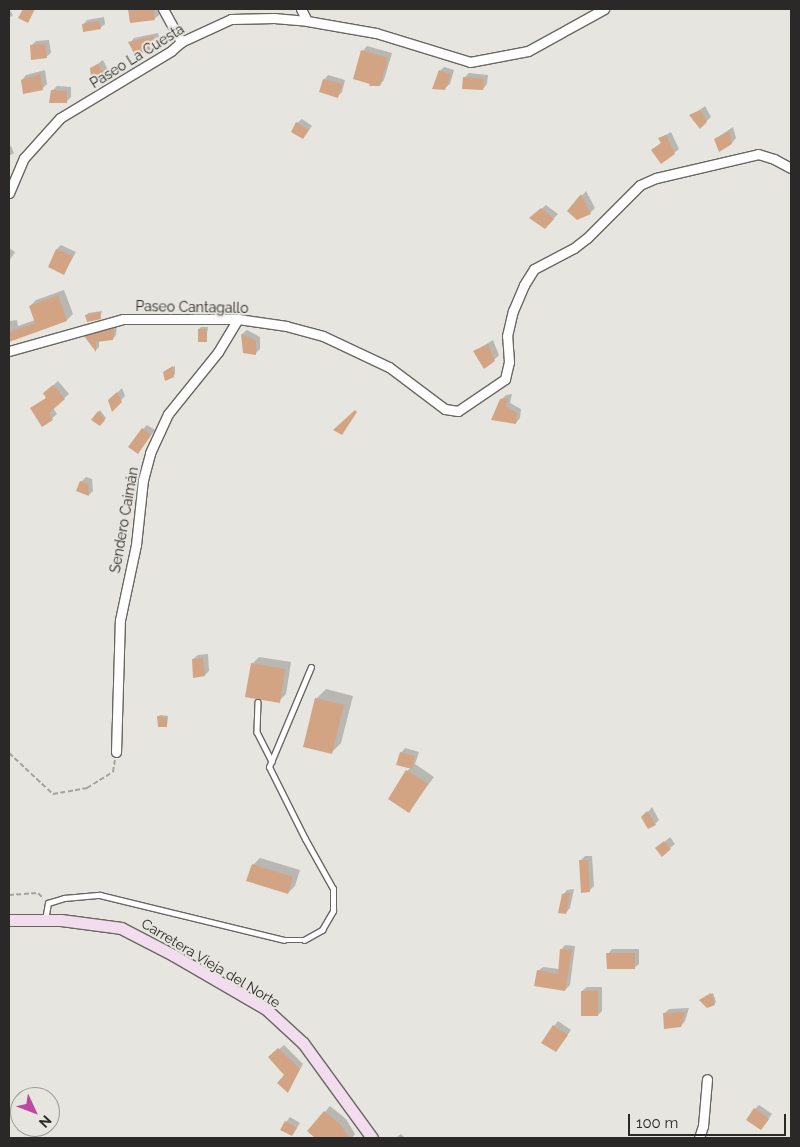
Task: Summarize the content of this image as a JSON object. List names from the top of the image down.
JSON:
{
  "streets": {
    "street": [
      "Paseo La Cuesta",
      "Paseo Cantagallo",
      "Sendero Caimán",
      "Carretera Vieja del Norte"
    ]
  },
  "crossings": [
    ["Paseo Cantagallo", "Sendero Caimán"]
  ],
  "scale_bar": "100 m",
  "north": "bottom right"
}
